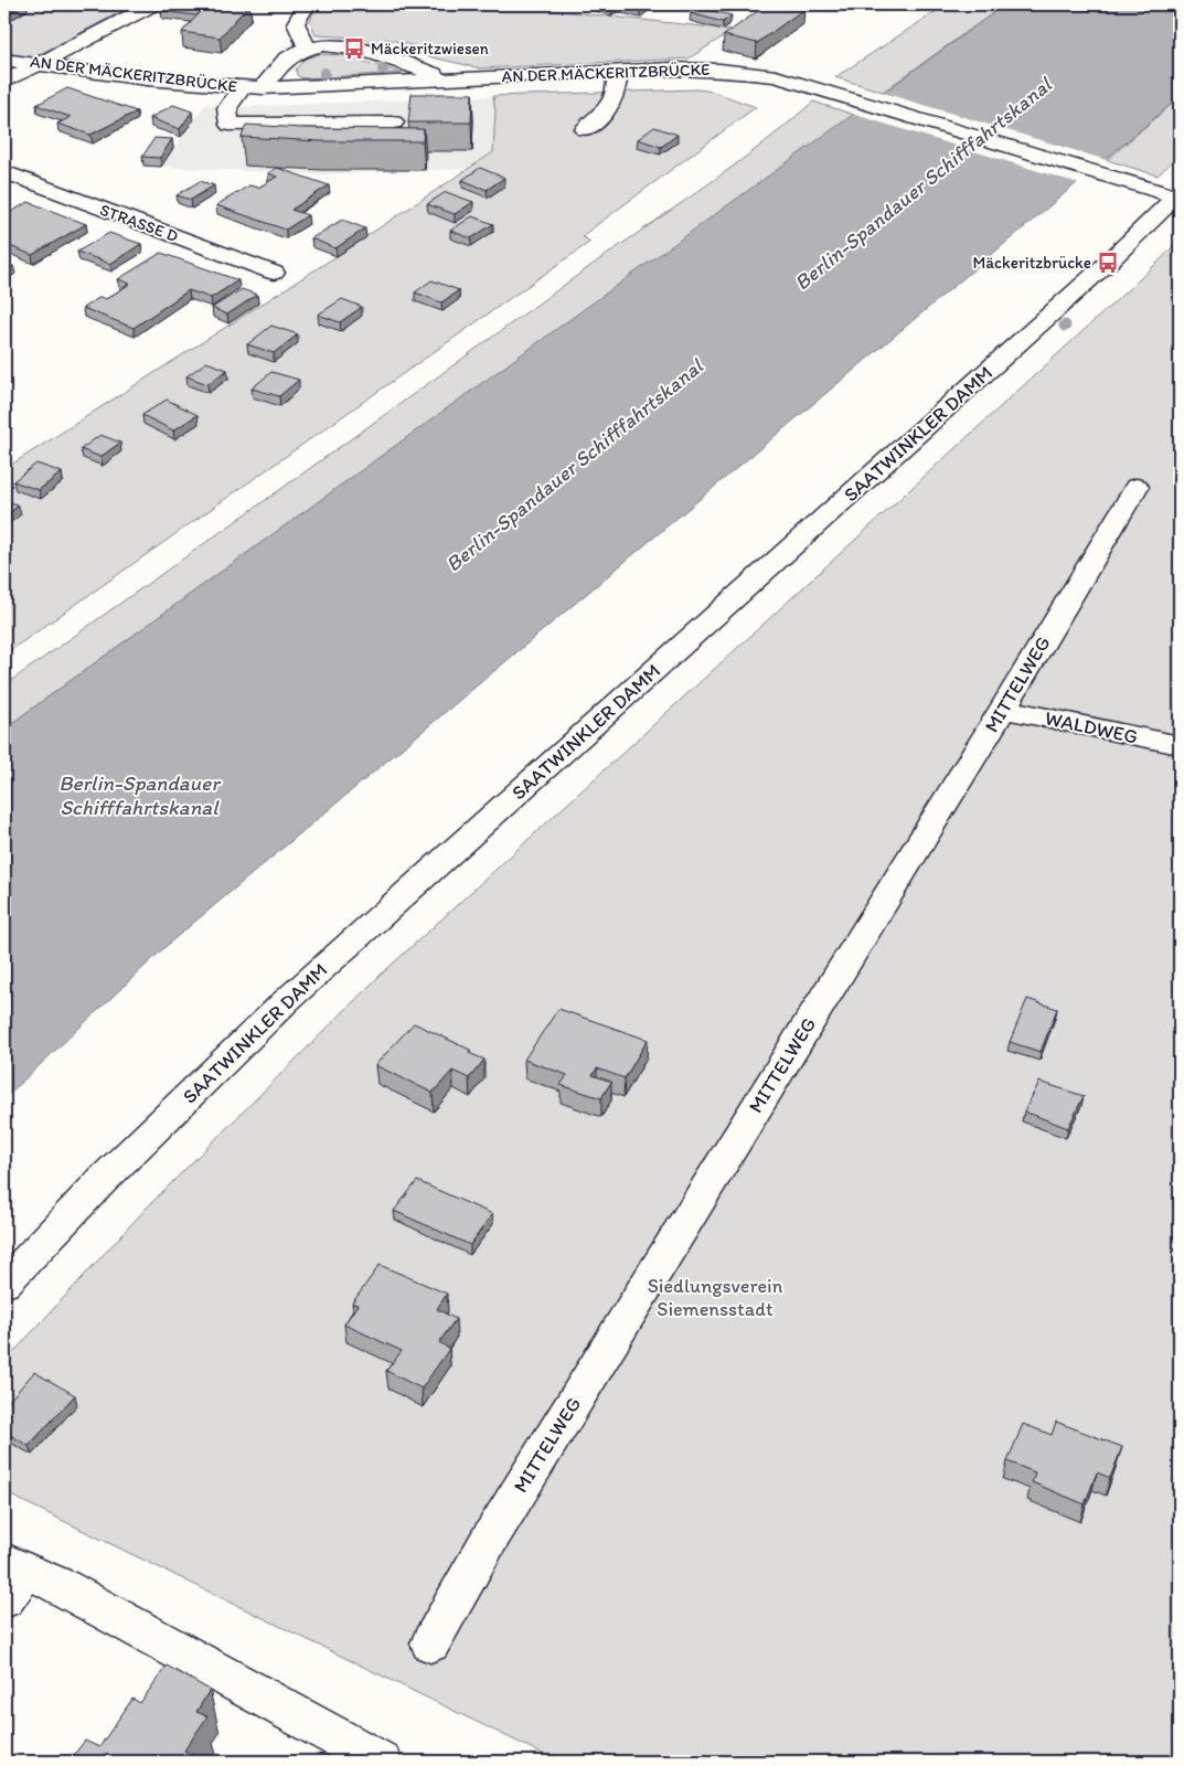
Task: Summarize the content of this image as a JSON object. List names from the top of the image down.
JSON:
{
  "streets": {
    "street": [
      "AN DER MÄCKERITZBRÜCKE",
      "STRASSE D",
      "SAATWINKLER DAMM",
      "MITTELWEG",
      "WALDWEG"
    ]
  },
  "crossings": [
    ["AN DER MÄCKERITZBRÜCKE", "SAATWINKLER DAMM"],
    ["MITTELWEG", "WALDWEG"]
  ],
  "water": ["Berlin-Spandauer Schifffahrtskanal"],
  "parks": ["Siedlungsverein Siemensstadt"],
  "places": {
    "bus stop": ["Mäckeritzwiesen", "Mäckeritzbrücke"]
  }
}
